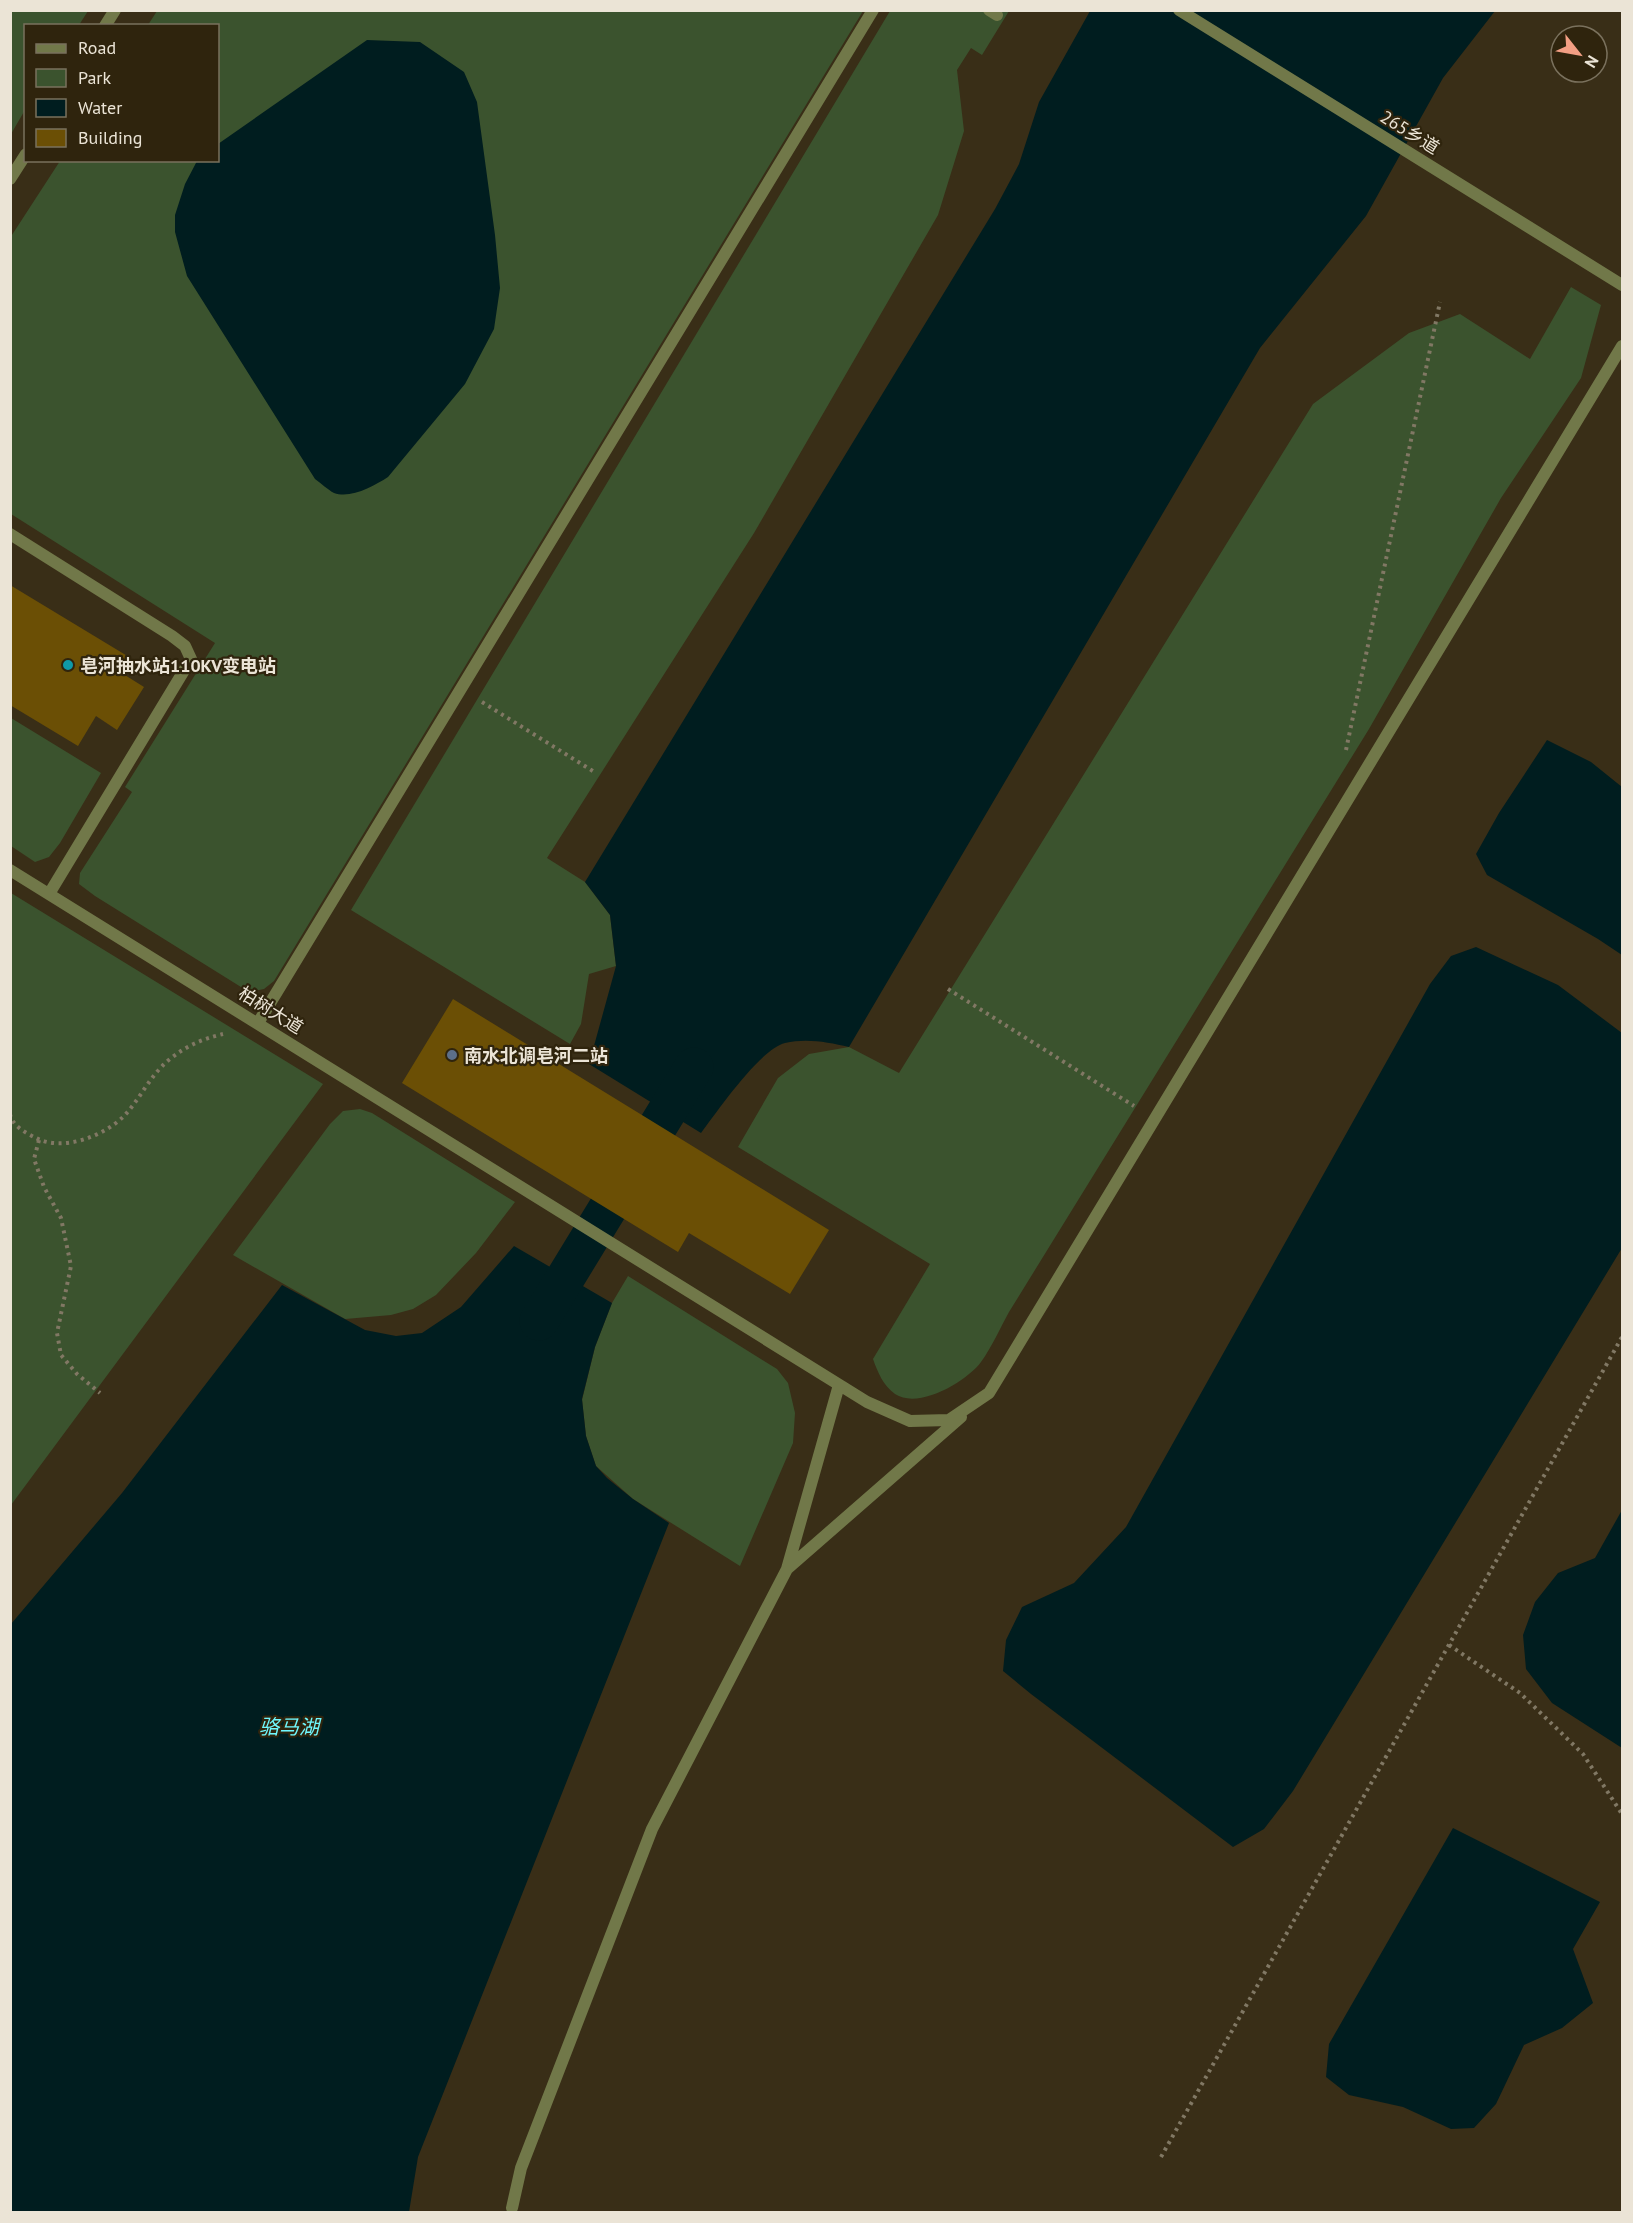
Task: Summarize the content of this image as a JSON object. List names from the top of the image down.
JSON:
{
  "streets": {
    "street": ["265乡道", "柏树大道"]
  },
  "water": ["骆马湖"],
  "places": ["皂河抽水站110KV变电站", "南水北调皂河二站"],
  "legend": [
    "Road",
    "Park",
    "Water",
    "Building"
  ],
  "north": "bottom right"
}
